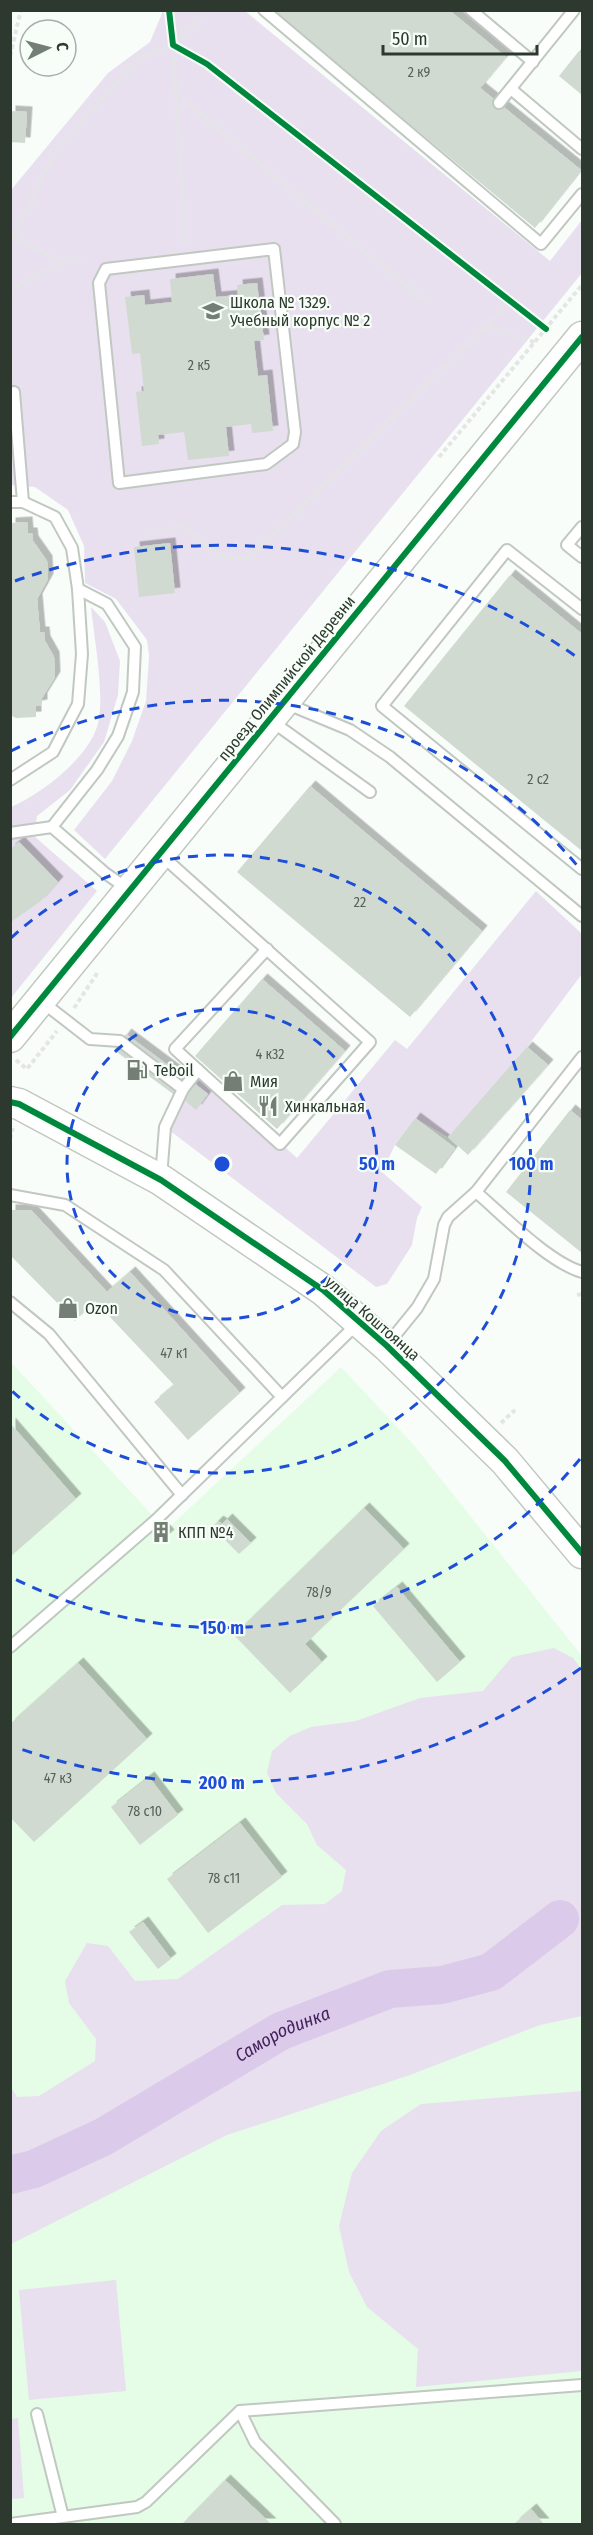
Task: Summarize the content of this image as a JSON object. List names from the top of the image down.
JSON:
{
  "streets": {
    "street": ["проезд Олимпийской Деревни", "улица Коштоянца"]
  },
  "water": ["Самородинка"],
  "places": {
    "school or university": ["Школа № 1329. Учебный корпус № 2"],
    "fuel station": ["Teboil"],
    "shop": ["Мия", "Ozon"],
    "restaurant": ["Хинкальная"],
    "building": ["КПП №4"]
  },
  "house_numbers": [
    "2 к9",
    "2 к5",
    "2 с2",
    "22",
    "4 к32",
    "47 к1",
    "78/9",
    "47 к3",
    "78 с10",
    "78 с11"
  ],
  "scale_bar": "50 m",
  "north": "right",
  "rings": [
    "50 m",
    "100 m",
    "150 m",
    "200 m"
  ]
}
